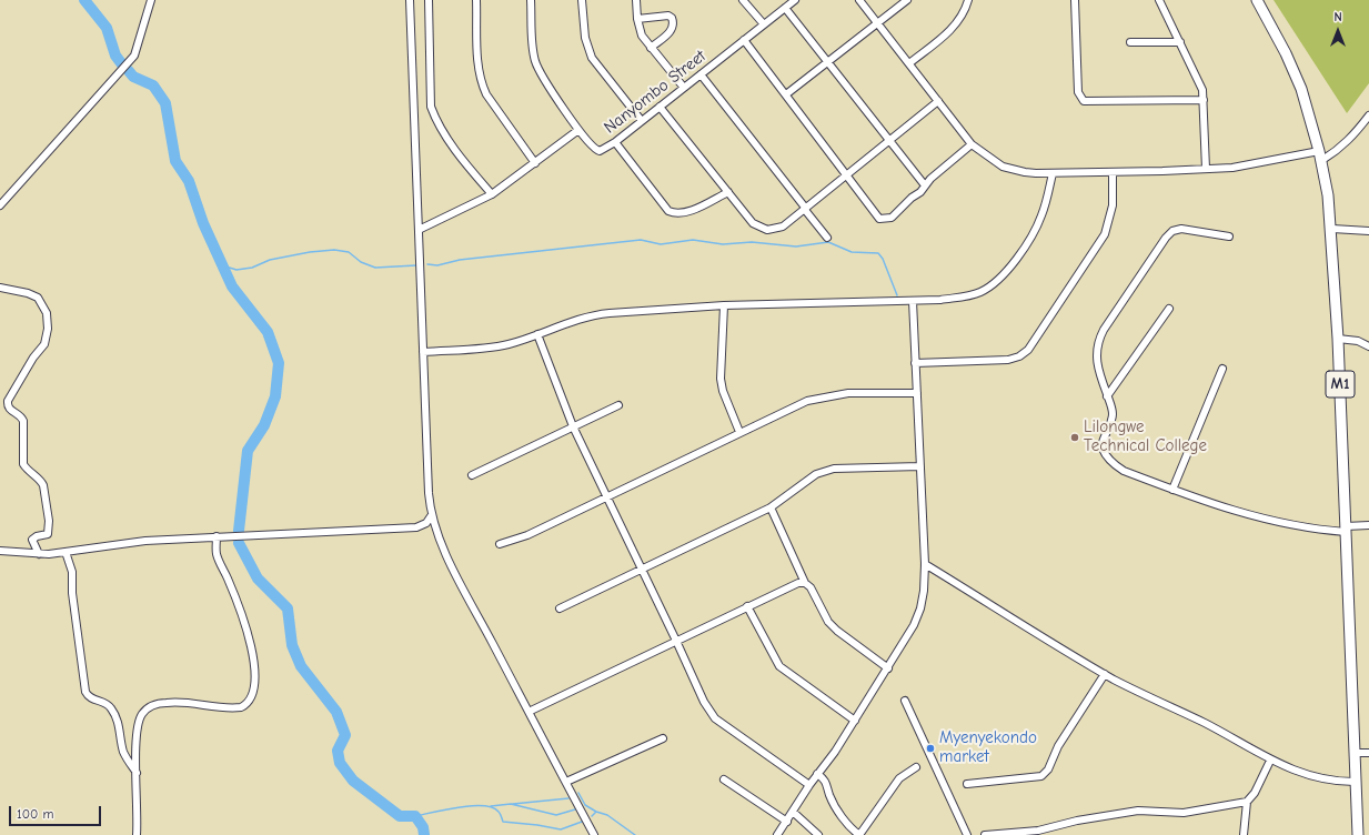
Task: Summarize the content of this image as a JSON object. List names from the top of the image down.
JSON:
{
  "streets": {
    "highway": ["M1"],
    "street": ["Nanyombo Street"]
  },
  "places": ["Lilongwe Technical College", "Myenyekondo market"],
  "scale_bar": "100 m",
  "north": "top"
}
